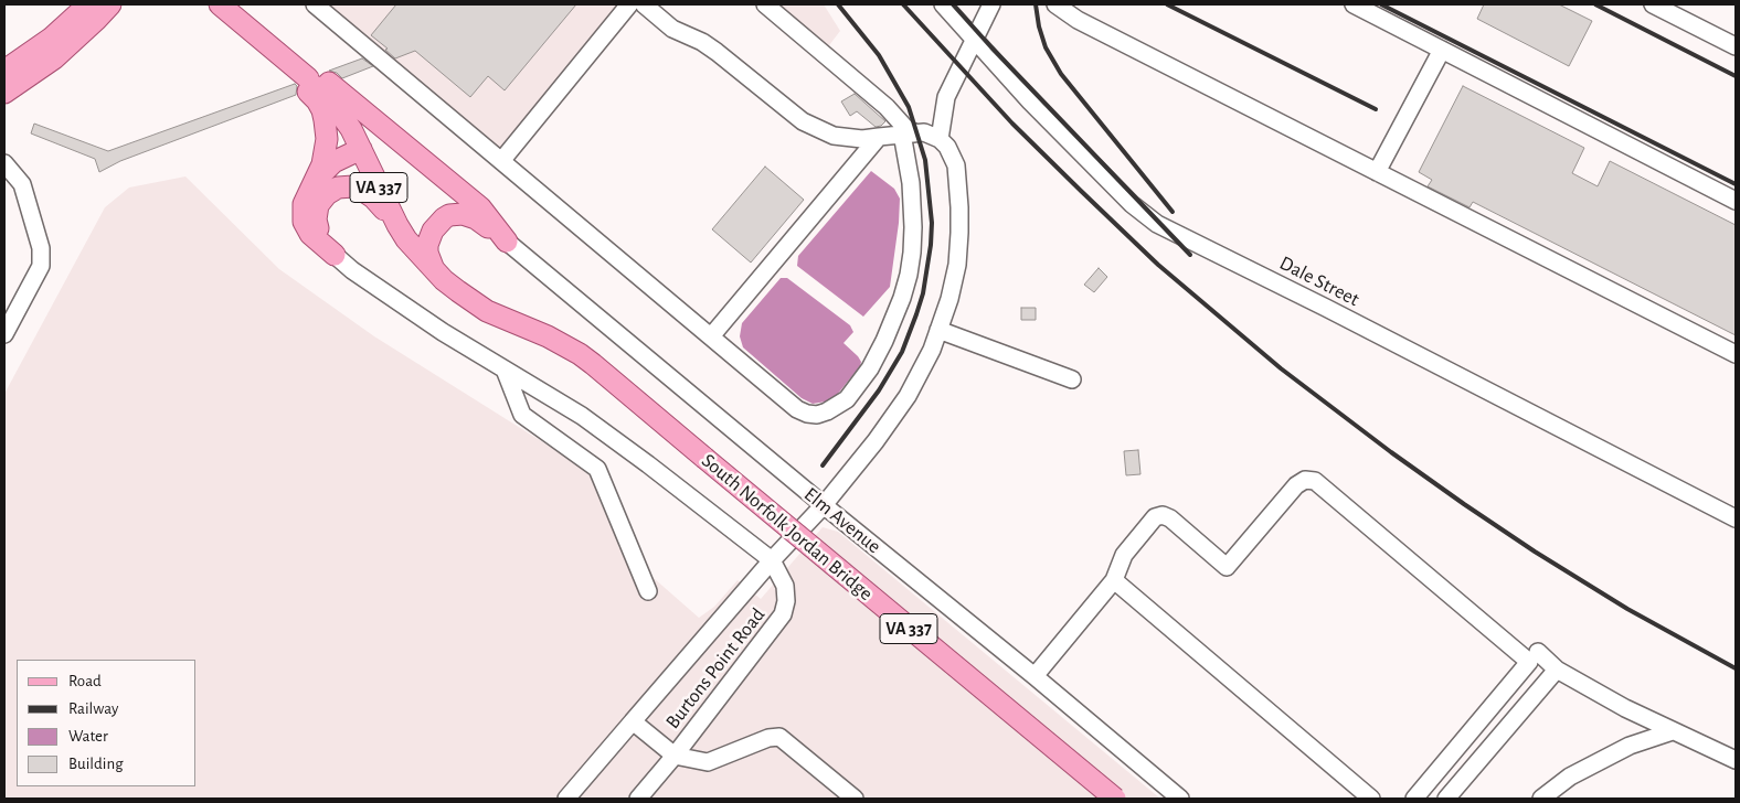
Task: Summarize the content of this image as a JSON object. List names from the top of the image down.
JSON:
{
  "streets": {
    "main road": ["VA 337", "South Norfolk Jordan Bridge"],
    "street": ["Dale Street", "Elm Avenue", "Burtons Point Road"]
  },
  "crossings": [
    ["VA 337", "South Norfolk Jordan Bridge"]
  ],
  "legend": [
    "Road",
    "Railway",
    "Water",
    "Building"
  ]
}
